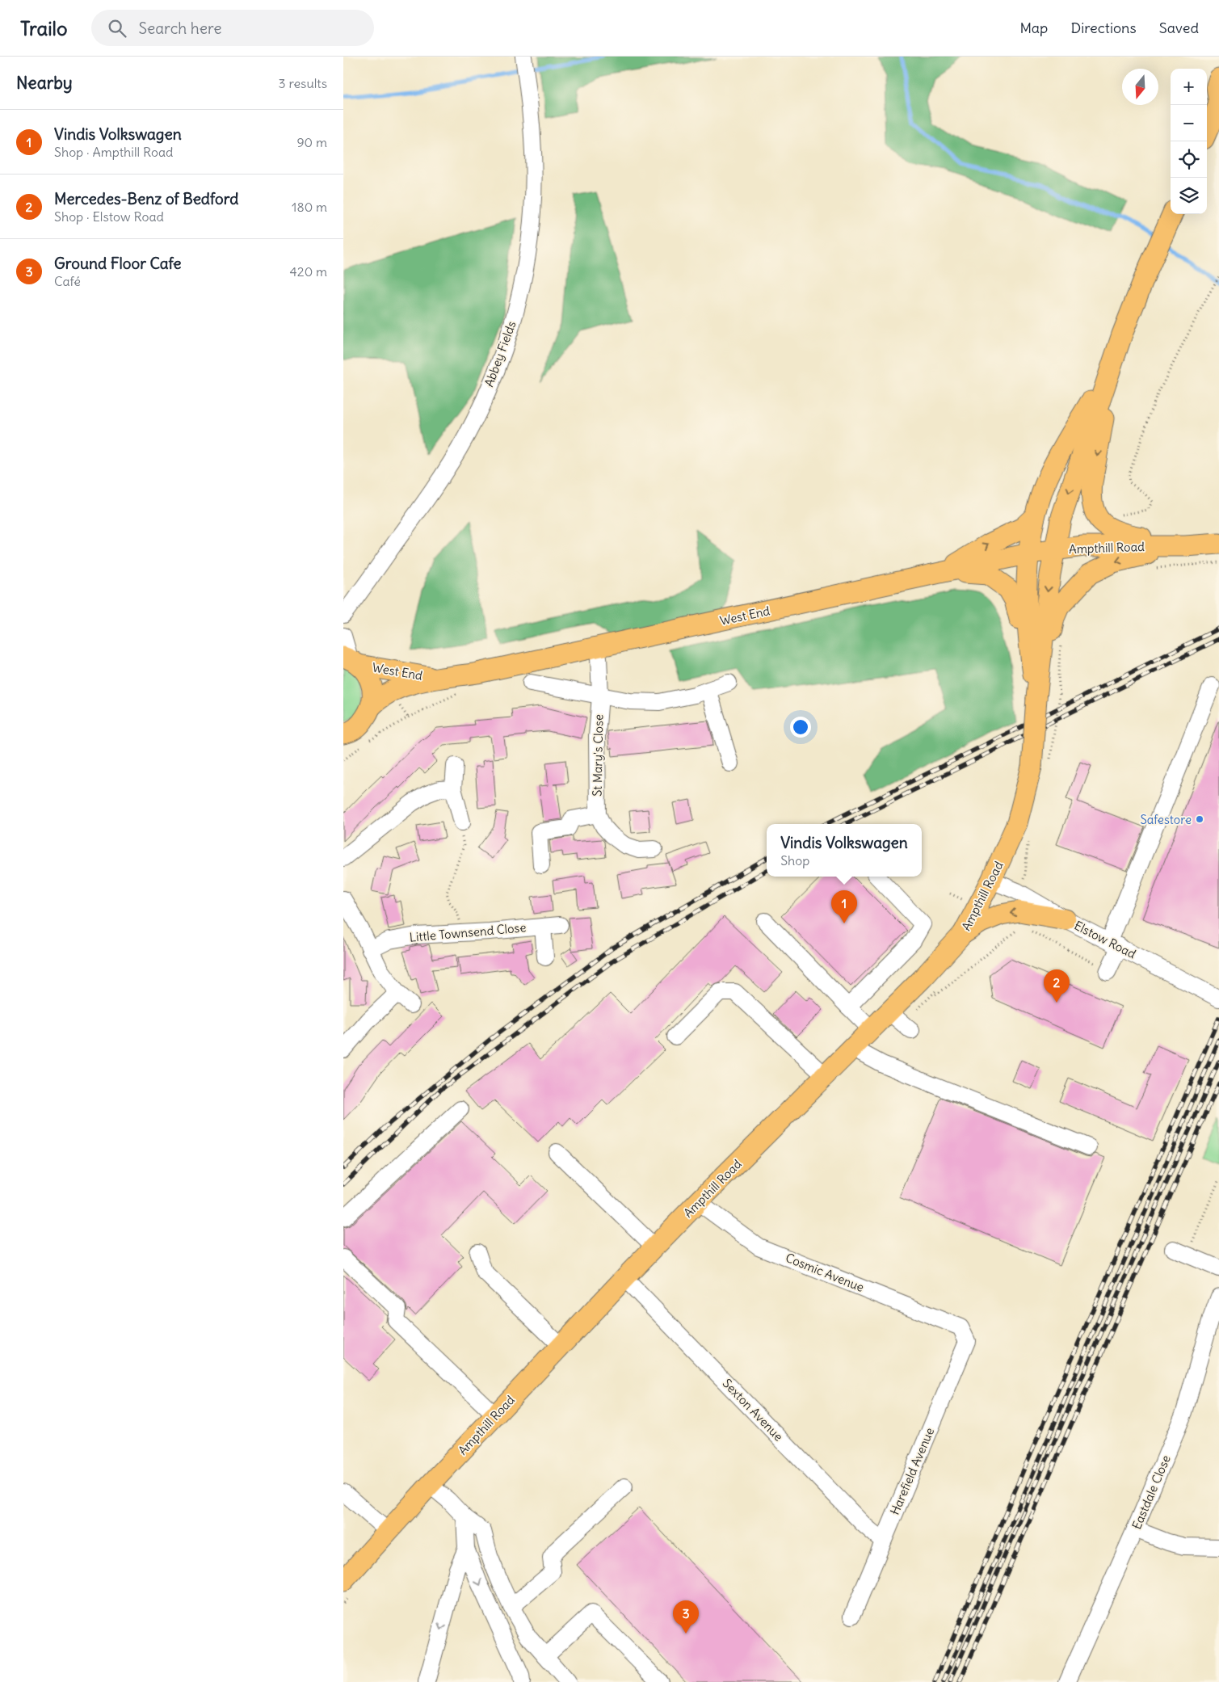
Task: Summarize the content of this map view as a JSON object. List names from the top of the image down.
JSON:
{
  "streets": {
    "main road": ["Ampthill Road", "West End"],
    "street": [
      "Abbey Fields",
      "St Mary's Close",
      "Little Townsend Close",
      "Elstow Road",
      "Cosmic Avenue",
      "Sexton Avenue",
      "Harefield Avenue",
      "Eastdale Close"
    ]
  },
  "crossings": [
    ["Ampthill Road", "West End"],
    ["Ampthill Road", "Elstow Road"],
    ["Ampthill Road", "Cosmic Avenue"],
    ["Ampthill Road", "Sexton Avenue"],
    ["Cosmic Avenue", "Harefield Avenue"],
    ["Sexton Avenue", "Harefield Avenue"]
  ],
  "places": ["Safestore"],
  "north": "bottom",
  "page": {
    "header": "Trailo",
    "search": "Search here",
    "nav": ["Map", "Directions", "Saved"],
    "heading": ["Nearby", "3 results"],
    "map_buttons": ["+", "−"],
    "list": [
      {
        "mark": "1",
        "name": "Vindis Volkswagen",
        "note": "Shop · Ampthill Road",
        "value": "90 m"
      },
      {
        "mark": "2",
        "name": "Mercedes-Benz of Bedford",
        "note": "Shop · Elstow Road",
        "value": "180 m"
      },
      {
        "mark": "3",
        "name": "Ground Floor Cafe",
        "note": "Café",
        "value": "420 m"
      }
    ],
    "popup": ["Vindis Volkswagen", "Shop"],
    "pins": ["1", "2", "3"]
  }
}
